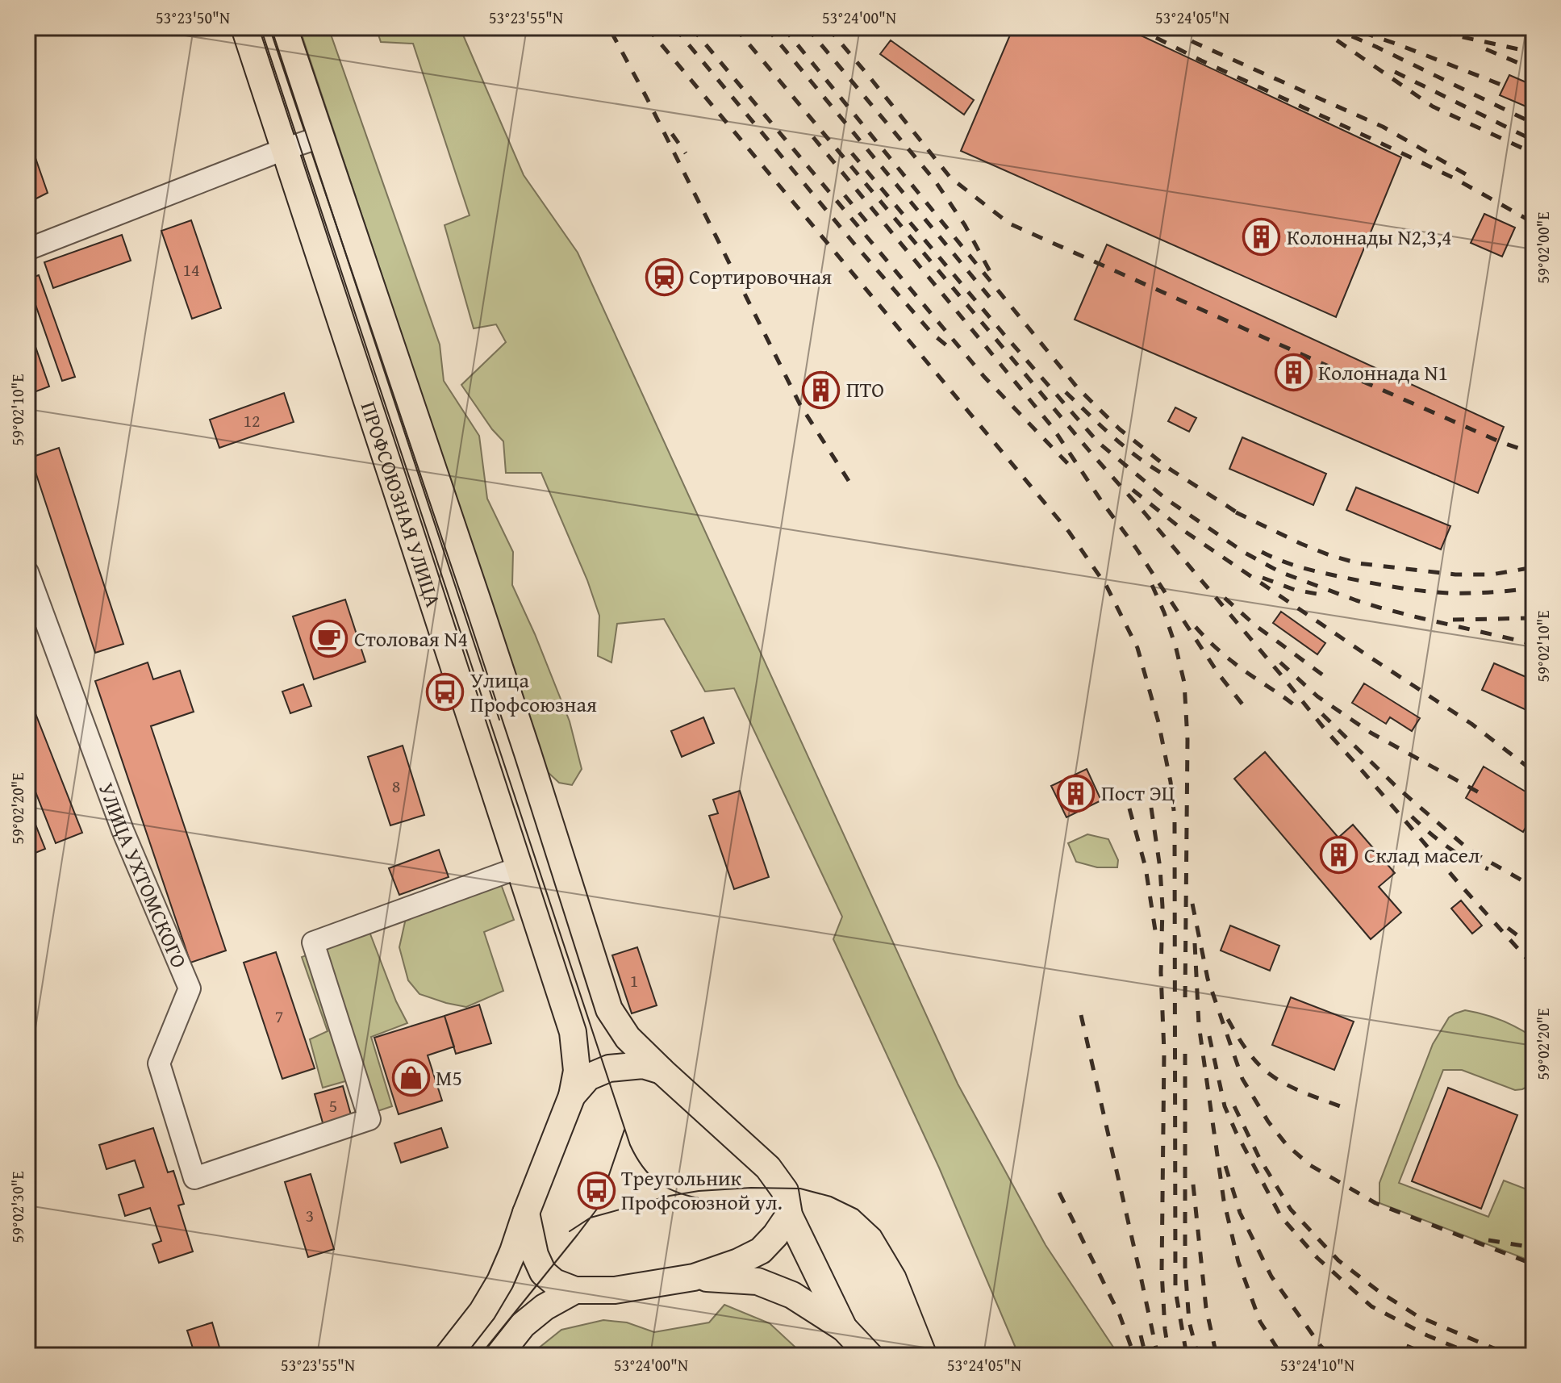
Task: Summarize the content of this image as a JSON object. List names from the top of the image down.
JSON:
{
  "streets": {
    "main road": ["ПРОФСОЮЗНАЯ УЛИЦА"],
    "street": ["УЛИЦА УХТОМСКОГО"]
  },
  "crossings": [
    ["ПРОФСОЮЗНАЯ УЛИЦА", "УЛИЦА УХТОМСКОГО"]
  ],
  "places": {
    "building": [
      "Колоннады N2,3,4",
      "Колоннада N1",
      "ПТО",
      "Пост ЭЦ",
      "Склад масел"
    ],
    "station": ["Сортировочная"],
    "cafe": ["Столовая N4"],
    "bus stop": ["Улица Профсоюзная", "Треугольник Профсоюзной ул."],
    "shop": ["М5"]
  },
  "house_numbers": [
    "14",
    "12",
    "8",
    "1",
    "7",
    "5",
    "3"
  ],
  "coordinates": [
    "53°23'50\"N",
    "53°23'55\"N",
    "53°24'00\"N",
    "53°24'05\"N",
    "59°02'00\"E",
    "59°02'10\"E",
    "59°02'20\"E",
    "59°02'30\"E",
    "53°24'10\"N"
  ]
}
